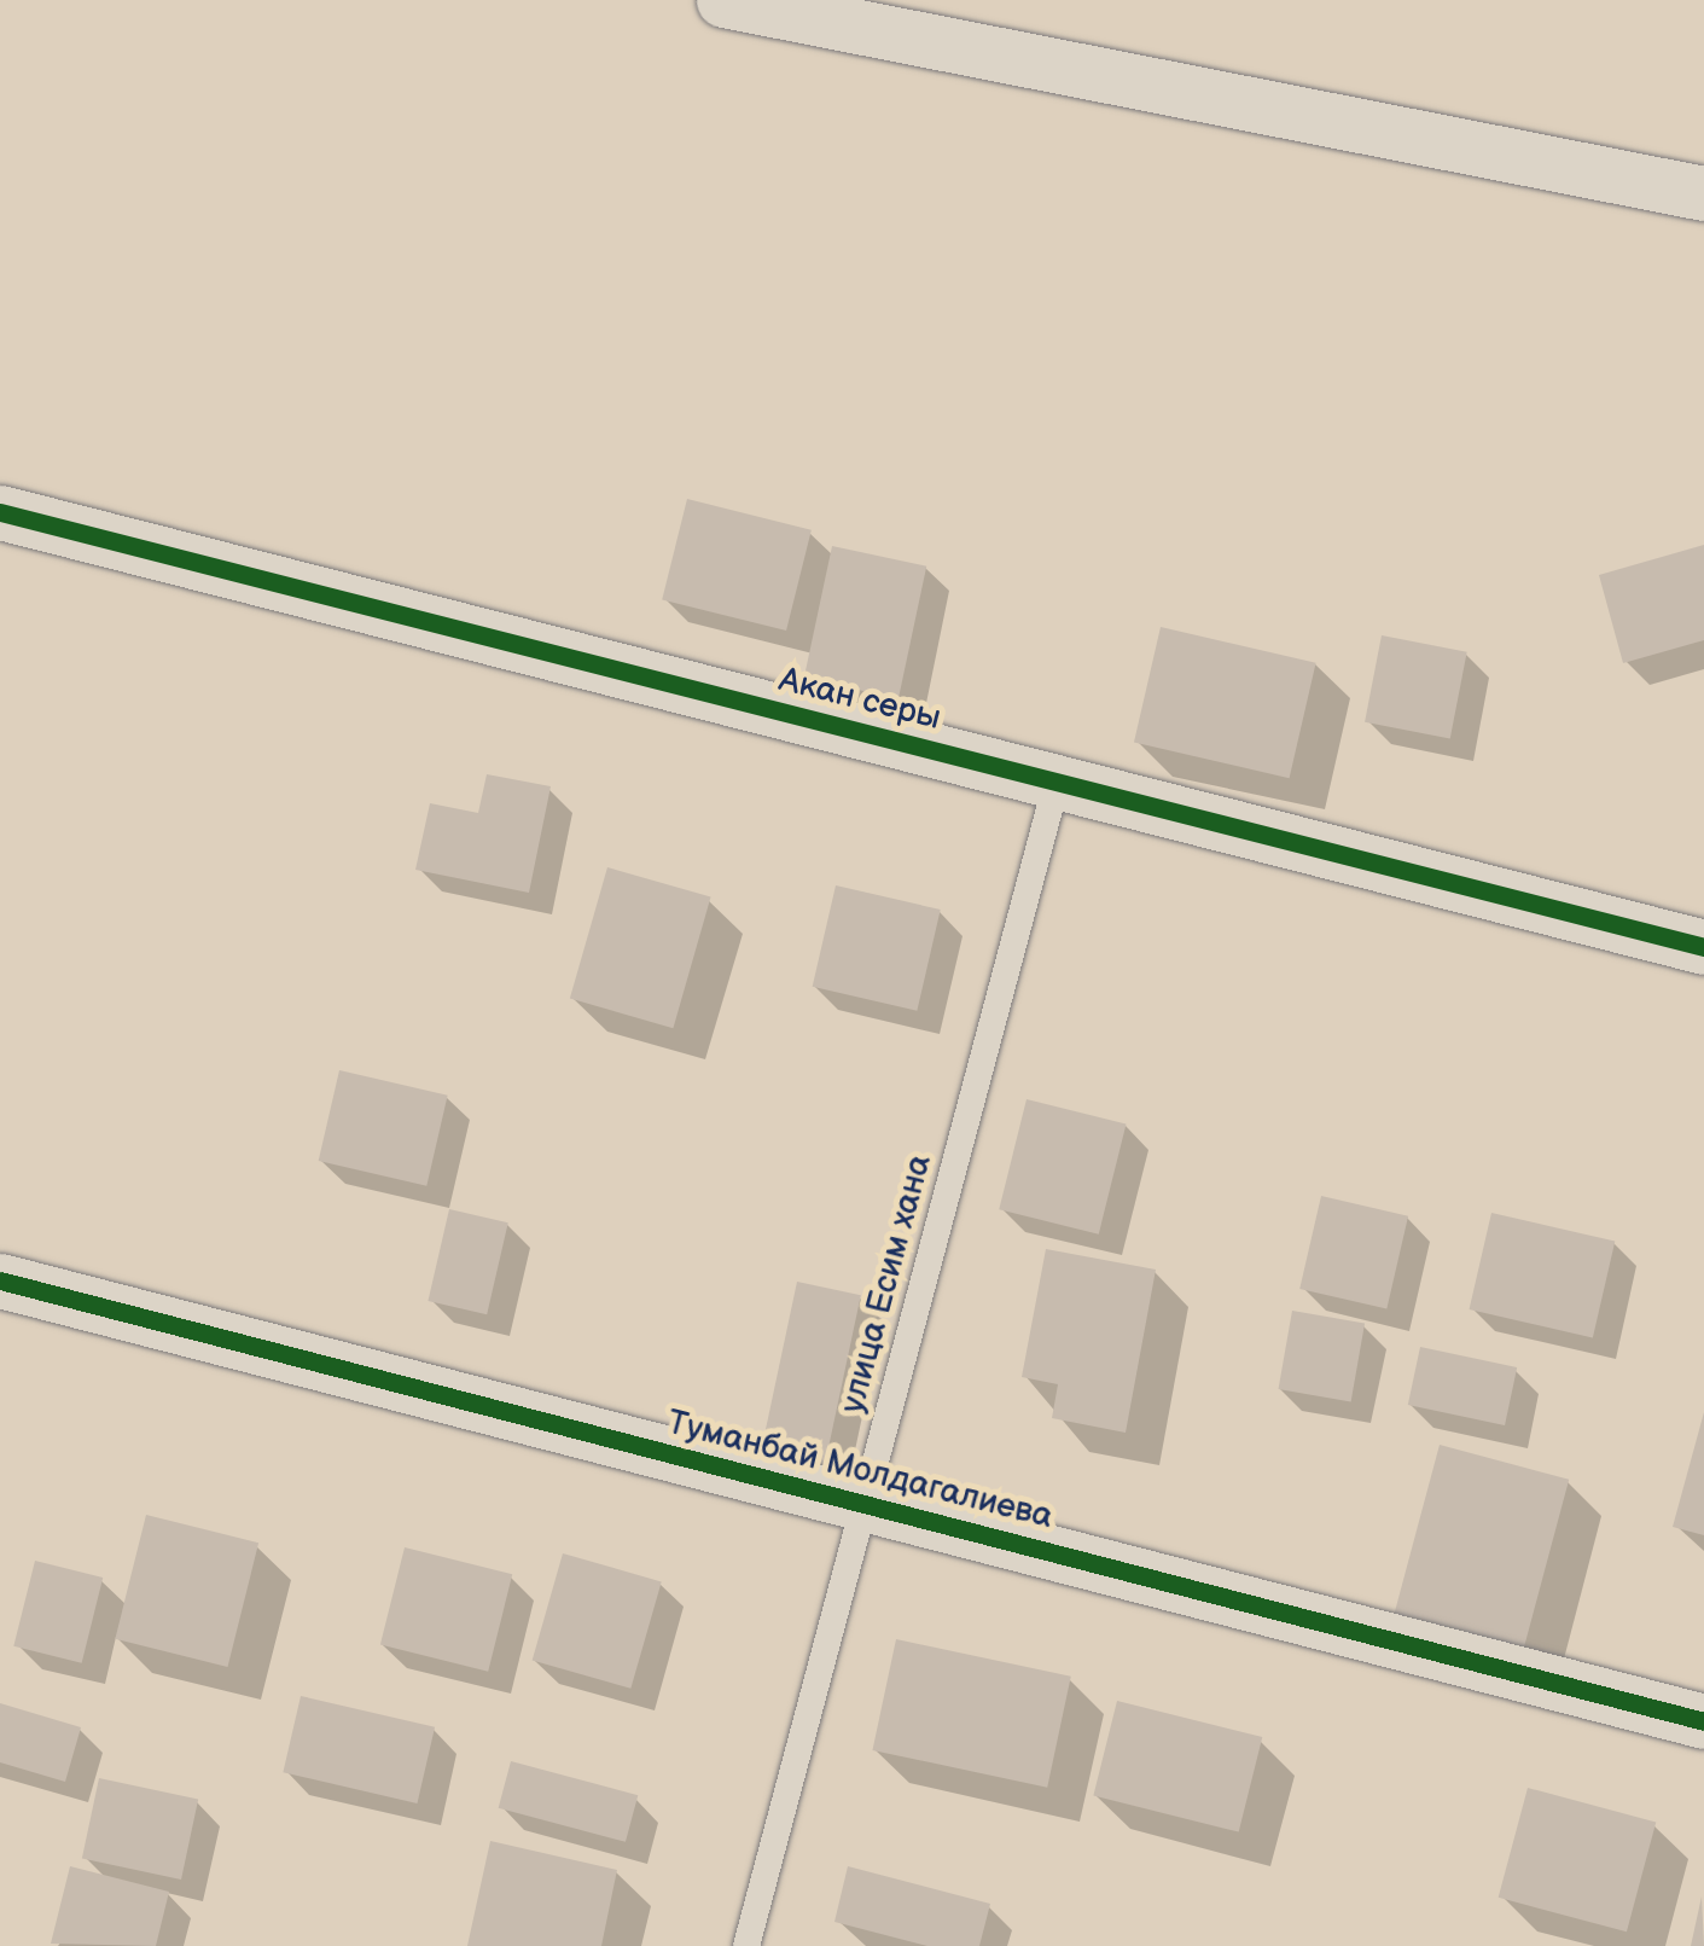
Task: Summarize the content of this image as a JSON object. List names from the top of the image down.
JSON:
{
  "streets": {
    "street": ["Акан серы", "Туманбай Молдагалиева"],
    "lane": ["улица Есим хана"]
  },
  "crossings": [
    ["Акан серы", "улица Есим хана"],
    ["улица Есим хана", "Туманбай Молдагалиева"]
  ]
}
